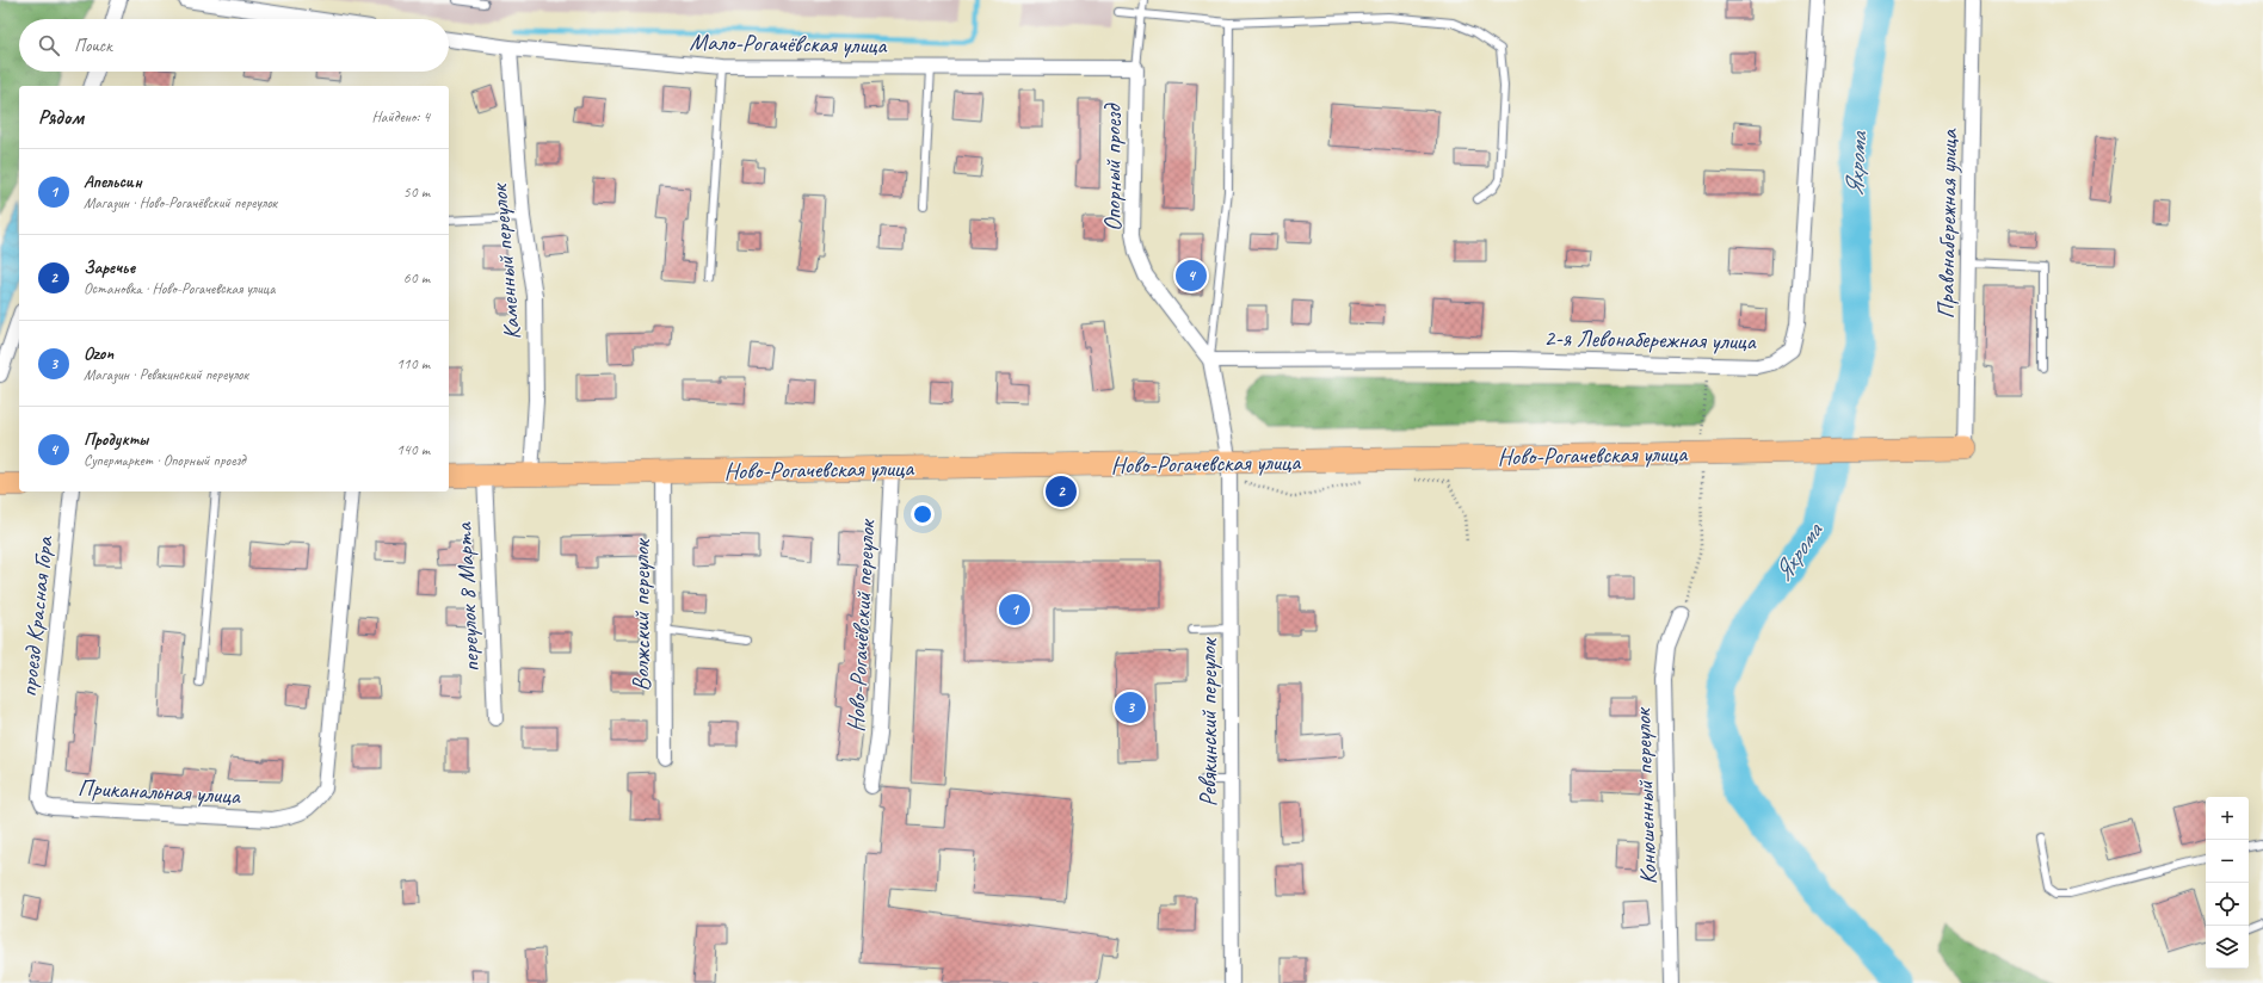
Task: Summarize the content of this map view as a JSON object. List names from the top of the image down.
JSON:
{
  "streets": {
    "main road": ["Ново-Рогачевская улица"],
    "street": [
      "Мало-Рогачёвская улица",
      "Опорный проезд",
      "Правонабережная улица",
      "Каменный переулок",
      "2-я Левонабережная улица",
      "переулок 8 Марта",
      "Волжский переулок",
      "проезд Красная Гора",
      "Ново-Рогачёвский переулок",
      "Ревякинский переулок",
      "Приканальная улица",
      "Конюшенный переулок"
    ]
  },
  "crossings": [
    ["Мало-Рогачёвская улица", "Опорный проезд"],
    ["Мало-Рогачёвская улица", "Каменный переулок"],
    ["Опорный проезд", "2-я Левонабережная улица"],
    ["Опорный проезд", "Ревякинский переулок"],
    ["Правонабережная улица", "Ново-Рогачевская улица"],
    ["Каменный переулок", "Ново-Рогачевская улица"],
    ["2-я Левонабережная улица", "Ревякинский переулок"],
    ["Ново-Рогачевская улица", "переулок 8 Марта"],
    ["Ново-Рогачевская улица", "Волжский переулок"],
    ["Ново-Рогачевская улица", "Ново-Рогачёвский переулок"],
    ["Ново-Рогачевская улица", "Ревякинский переулок"],
    ["проезд Красная Гора", "Приканальная улица"]
  ],
  "water": ["Яхрома"],
  "page": {
    "search": "Поиск",
    "heading": ["Рядом", "Найдено: 4"],
    "list": [
      {
        "mark": "1",
        "name": "Апельсин",
        "note": "Магазин · Ново-Рогачёвский переулок",
        "value": "50 m"
      },
      {
        "mark": "2",
        "name": "Заречье",
        "note": "Остановка · Ново-Рогачевская улица",
        "value": "60 m"
      },
      {
        "mark": "3",
        "name": "Ozon",
        "note": "Магазин · Ревякинский переулок",
        "value": "110 m"
      },
      {
        "mark": "4",
        "name": "Продукты",
        "note": "Супермаркет · Опорный проезд",
        "value": "140 m"
      }
    ],
    "pins": [
      "4",
      "2",
      "1",
      "3"
    ],
    "map_buttons": ["+", "−"]
  }
}
